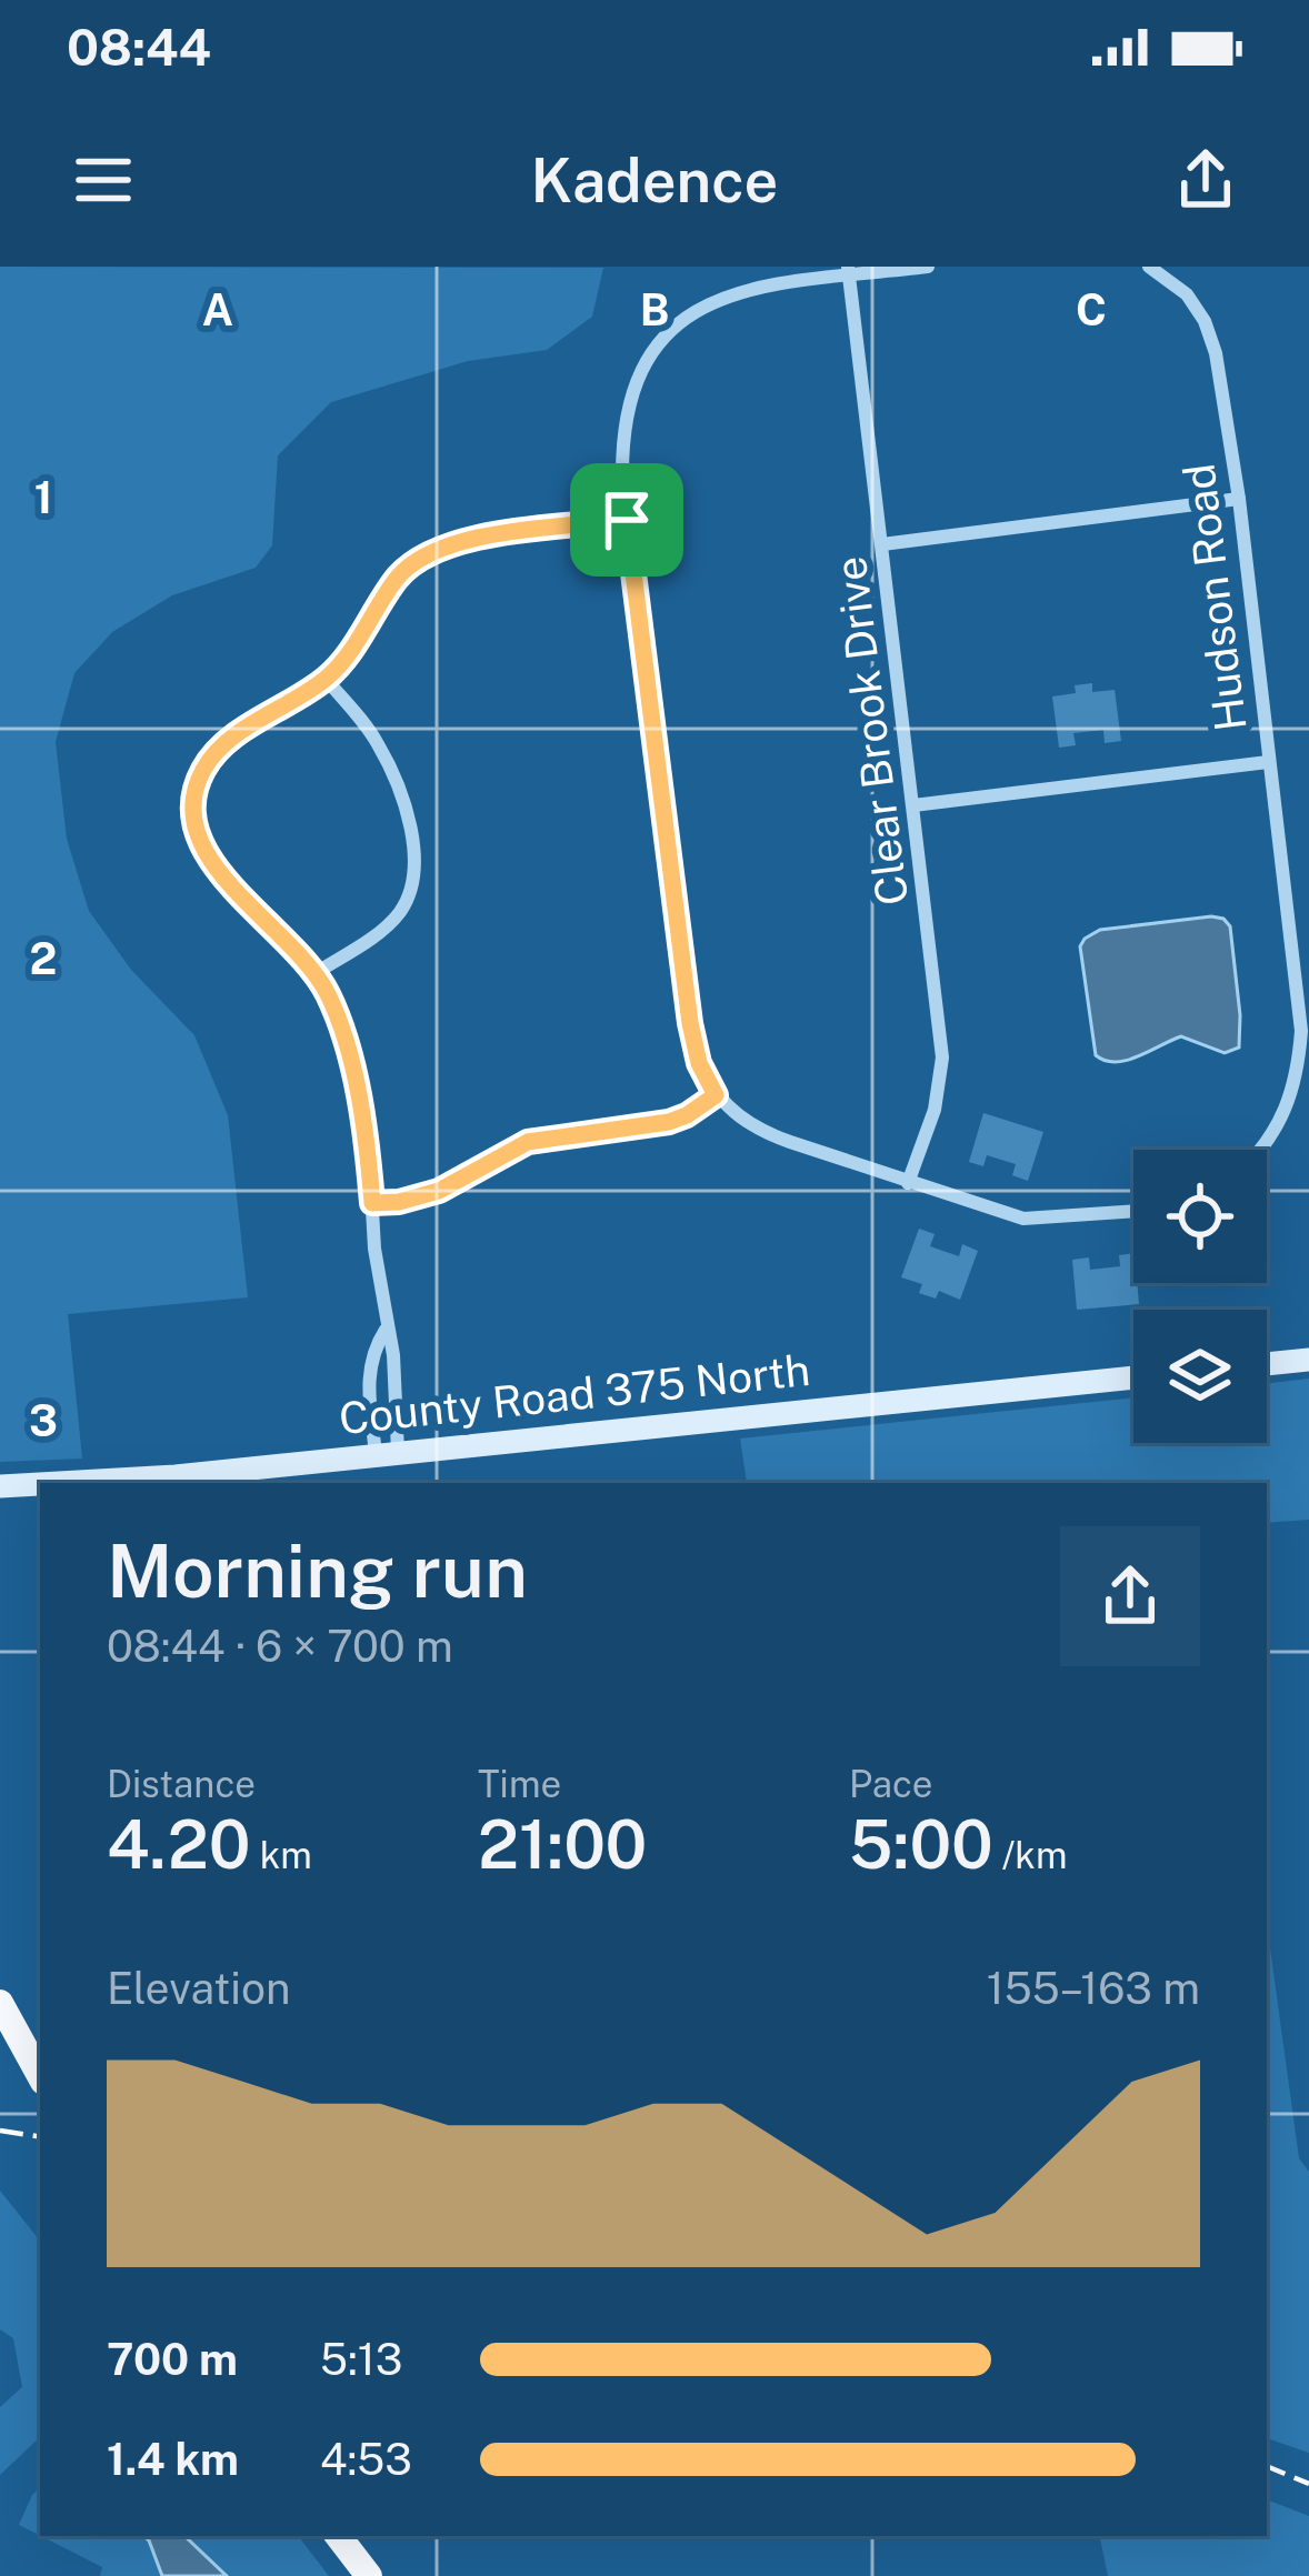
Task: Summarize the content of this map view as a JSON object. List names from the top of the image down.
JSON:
{
  "streets": {
    "street": ["Hudson Road", "Clear Brook Drive", "County Road 375 North"]
  },
  "page": {
    "status": "08:44",
    "header": "Kadence",
    "heading": ["Morning run", "08:44 · 6 × 700 m"],
    "stats": [
      ["Distance", "4.20 km"],
      ["Time", "21:00"],
      ["Pace", "5:00 /km"]
    ],
    "chart": ["Elevation", "155–163 m"],
    "list": [
      {
        "name": "700 m",
        "note": "5:13"
      },
      {
        "name": "1.4 km",
        "note": "4:53"
      }
    ]
  },
  "grid": {
    "columns": ["A", "B", "C"],
    "rows": ["1", "2", "3"]
  }
}
